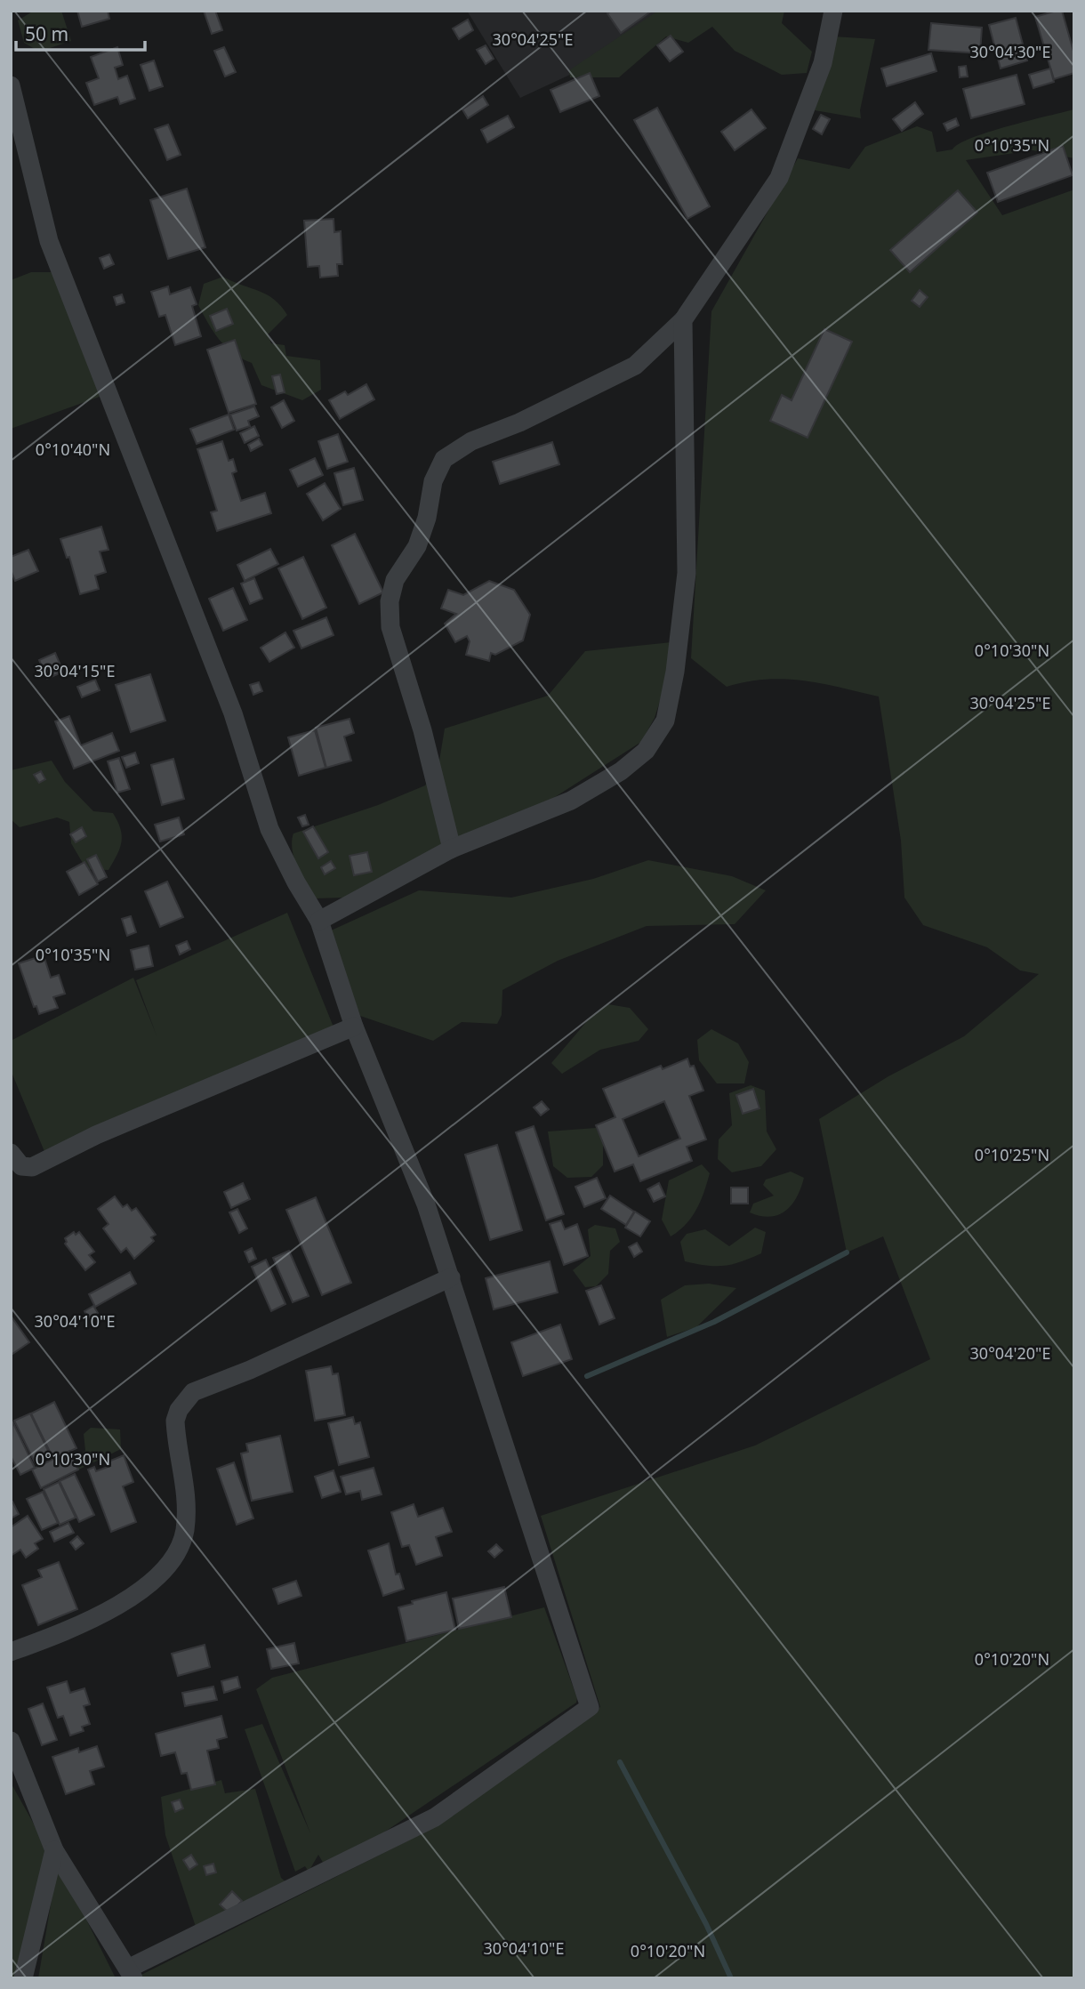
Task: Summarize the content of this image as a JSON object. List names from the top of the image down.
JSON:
{
  "scale_bar": "50 m",
  "coordinates": [
    "30°04'25\"E",
    "30°04'30\"E",
    "0°10'35\"N",
    "0°10'40\"N",
    "0°10'30\"N",
    "30°04'15\"E",
    "0°10'25\"N",
    "30°04'10\"E",
    "30°04'20\"E",
    "0°10'20\"N"
  ]
}
